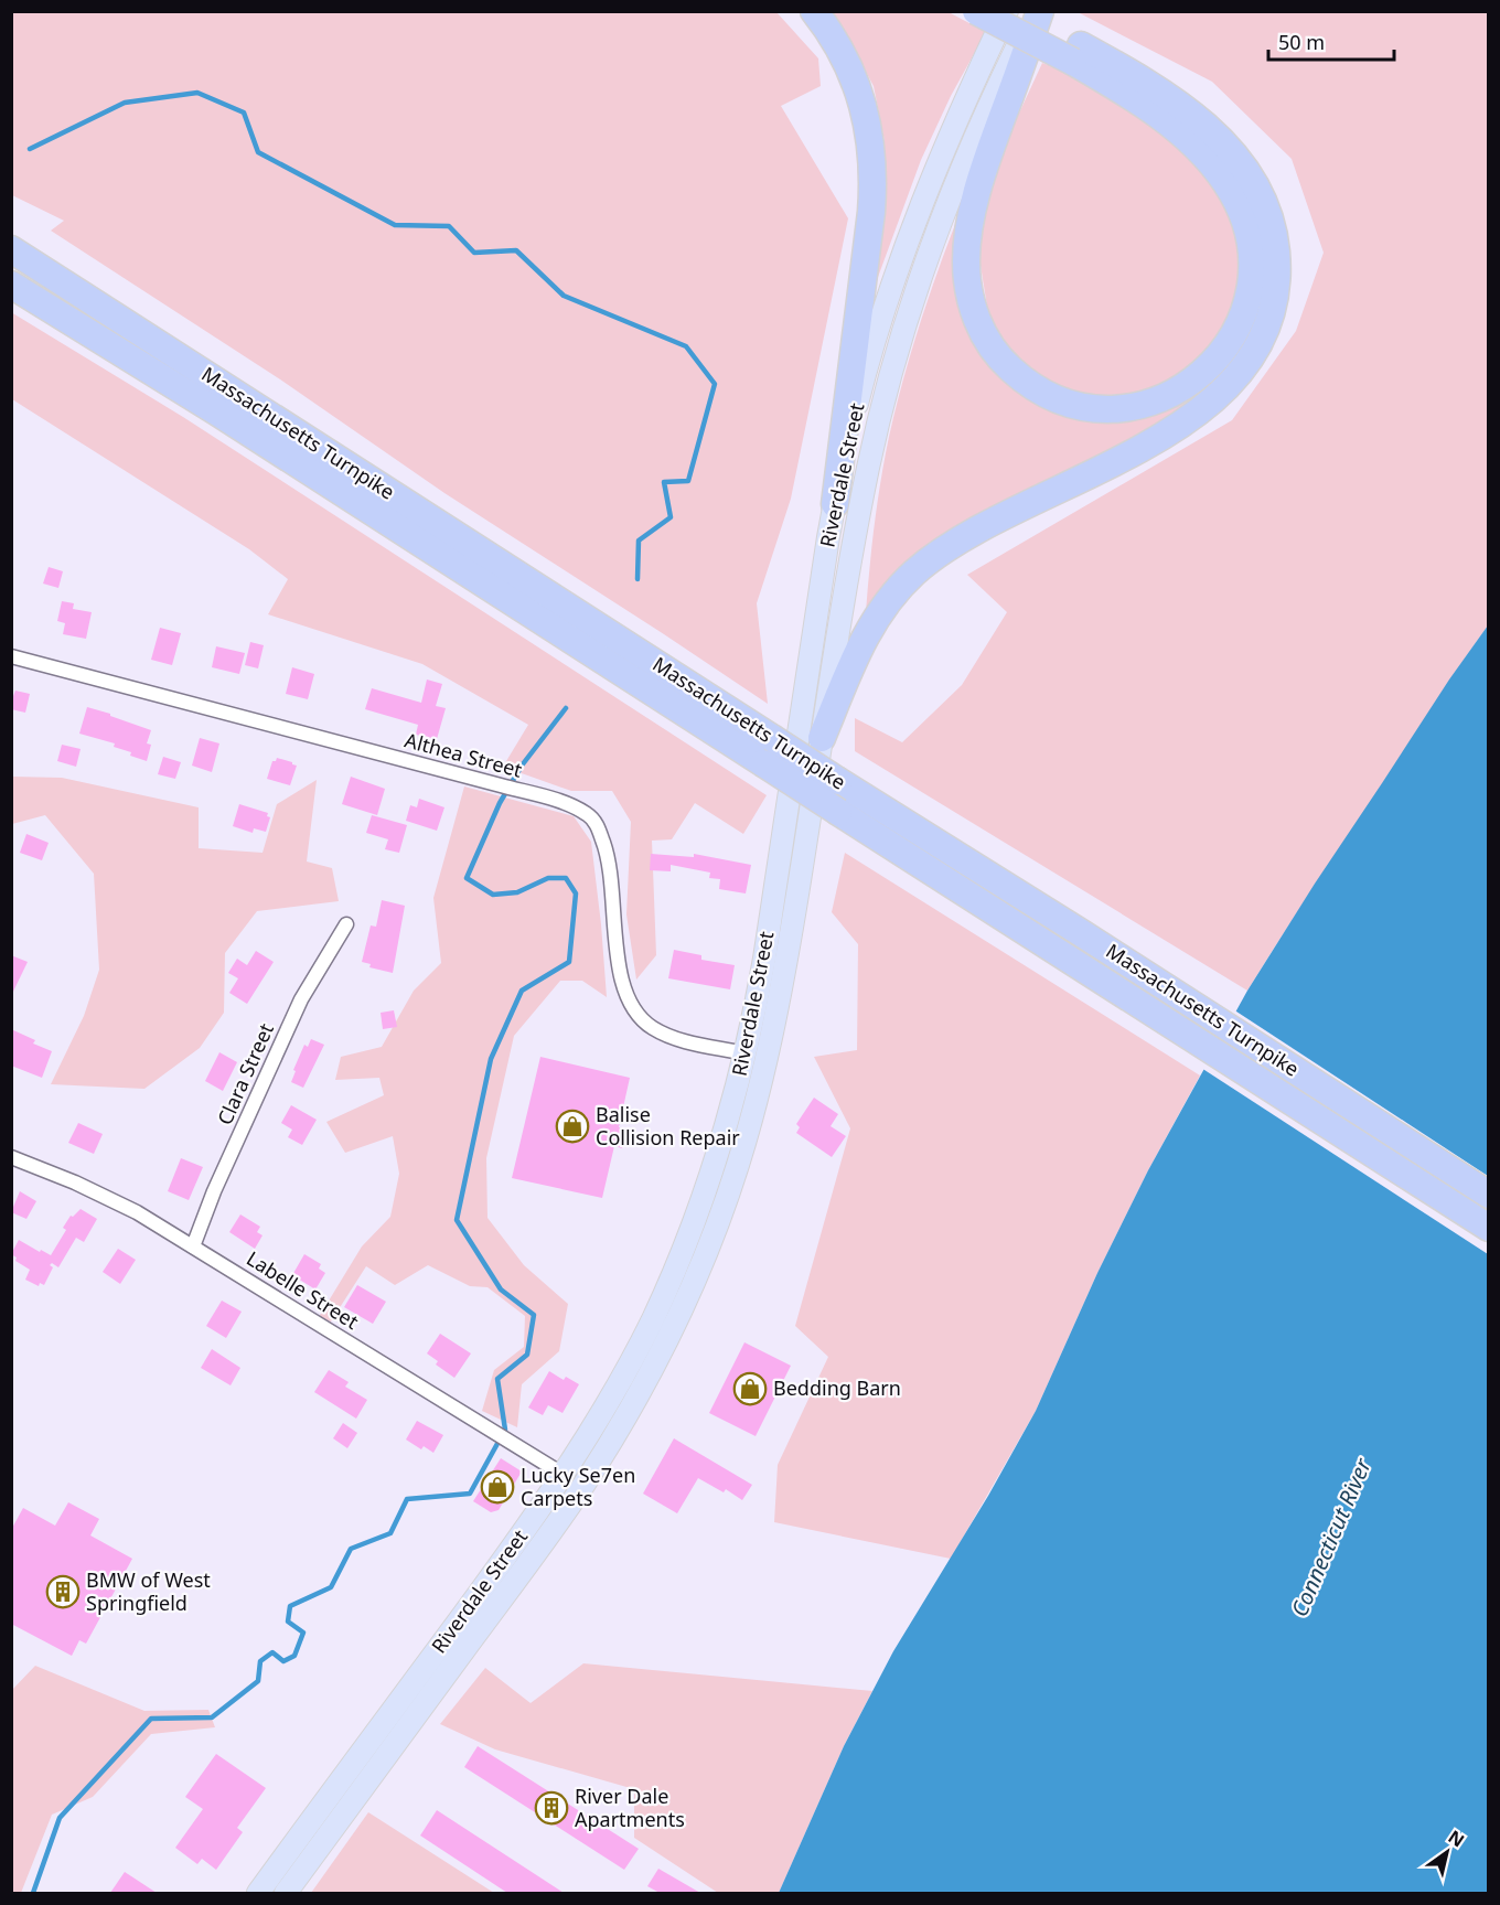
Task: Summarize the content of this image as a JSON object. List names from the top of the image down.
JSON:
{
  "streets": {
    "highway": ["Massachusetts Turnpike"],
    "main road": ["Riverdale Street"],
    "street": ["Althea Street", "Clara Street", "Labelle Street"]
  },
  "crossings": [
    ["Riverdale Street", "Althea Street"],
    ["Riverdale Street", "Labelle Street"],
    ["Clara Street", "Labelle Street"]
  ],
  "water": ["Connecticut River"],
  "places": {
    "shop": ["Balise Collision Repair", "Bedding Barn", "Lucky Se7en Carpets"],
    "building": ["BMW of West Springfield", "River Dale Apartments"]
  },
  "scale_bar": "50 m",
  "north": "top right"
}
